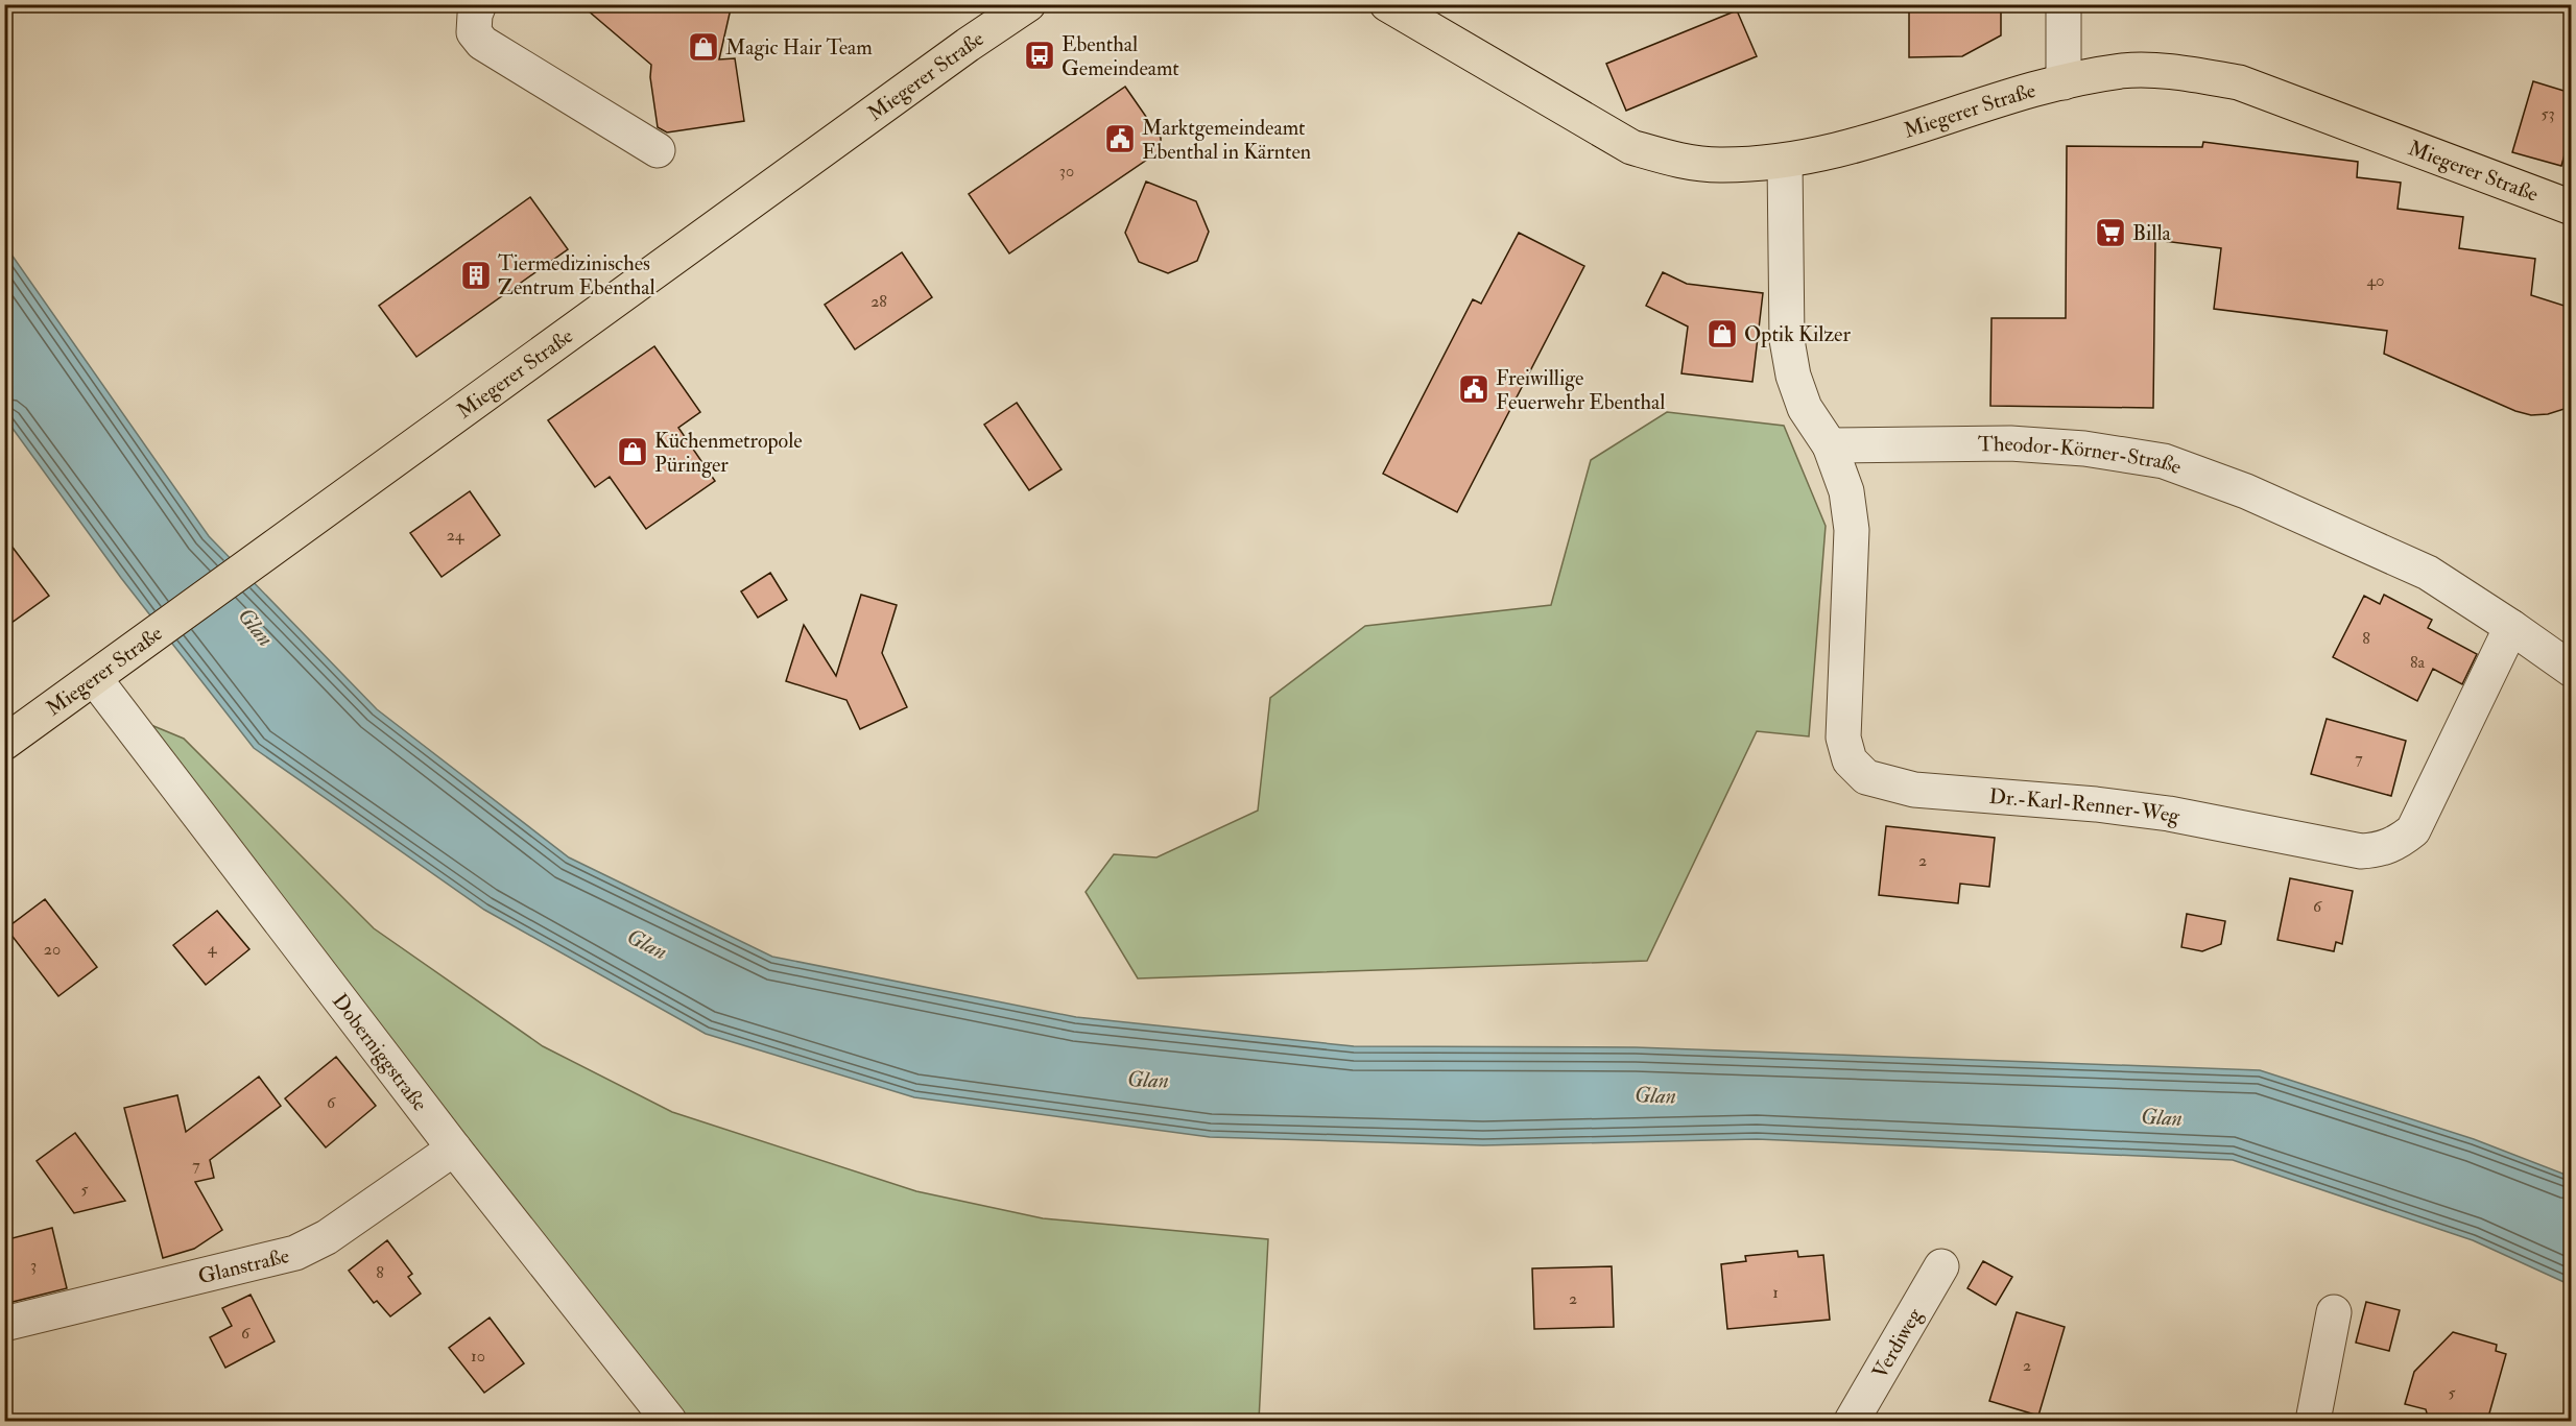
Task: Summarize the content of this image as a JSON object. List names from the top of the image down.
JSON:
{
  "streets": {
    "main road": ["Miegerer Straße"],
    "street": [
      "Theodor-Körner-Straße",
      "Dr.-Karl-Renner-Weg",
      "Doberniggstraße",
      "Glanstraße",
      "Verdiweg"
    ]
  },
  "crossings": [
    ["Miegerer Straße", "Doberniggstraße"],
    ["Theodor-Körner-Straße", "Dr.-Karl-Renner-Weg"],
    ["Doberniggstraße", "Glanstraße"]
  ],
  "water": ["Glan"],
  "places": {
    "shop": ["Magic Hair Team", "Optik Kilzer", "Küchenmetropole Püringer"],
    "bus stop": ["Ebenthal Gemeindeamt"],
    "public building": ["Marktgemeindeamt Ebenthal in Kärnten", "Freiwillige Feuerwehr Ebenthal"],
    "supermarket": ["Billa"],
    "building": ["Tiermedizinisches Zentrum Ebenthal"]
  },
  "house_numbers": [
    "53",
    "30",
    "40",
    "28",
    "24",
    "8",
    "8a",
    "7",
    "2",
    "6",
    "4",
    "20",
    "6",
    "7",
    "5",
    "3",
    "8",
    "1",
    "2",
    "6",
    "10",
    "2",
    "5"
  ]
}
